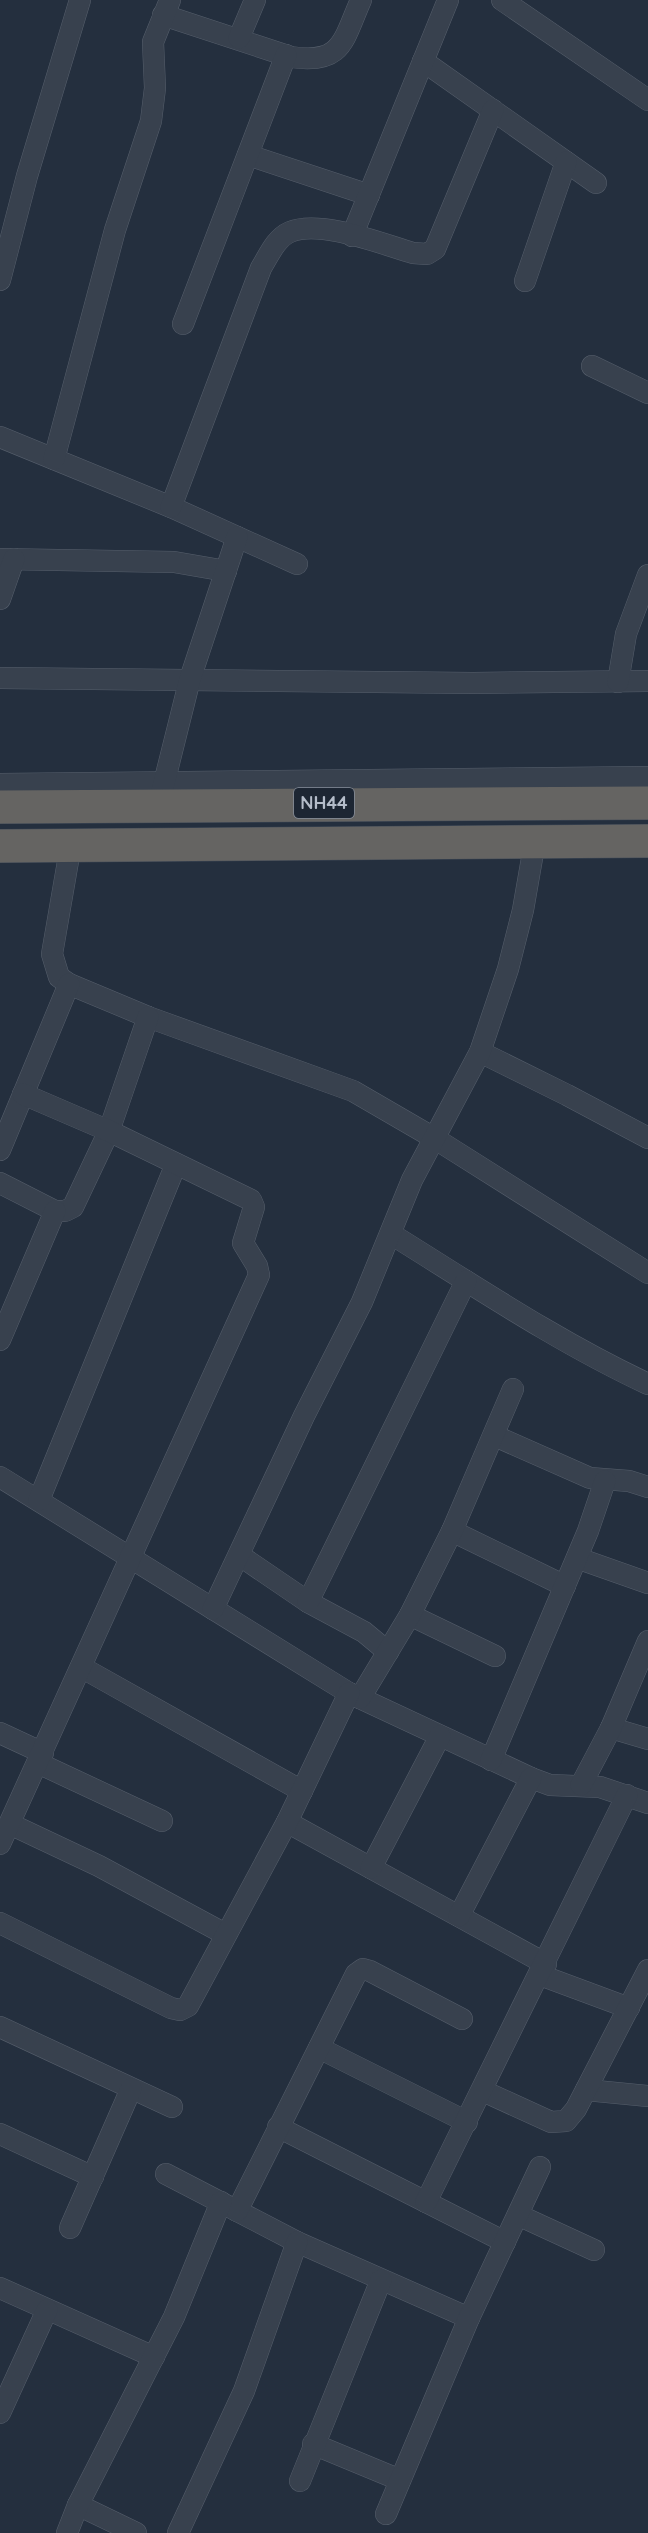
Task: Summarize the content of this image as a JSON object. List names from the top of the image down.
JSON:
{
  "streets": {
    "highway": ["NH44"]
  }
}
